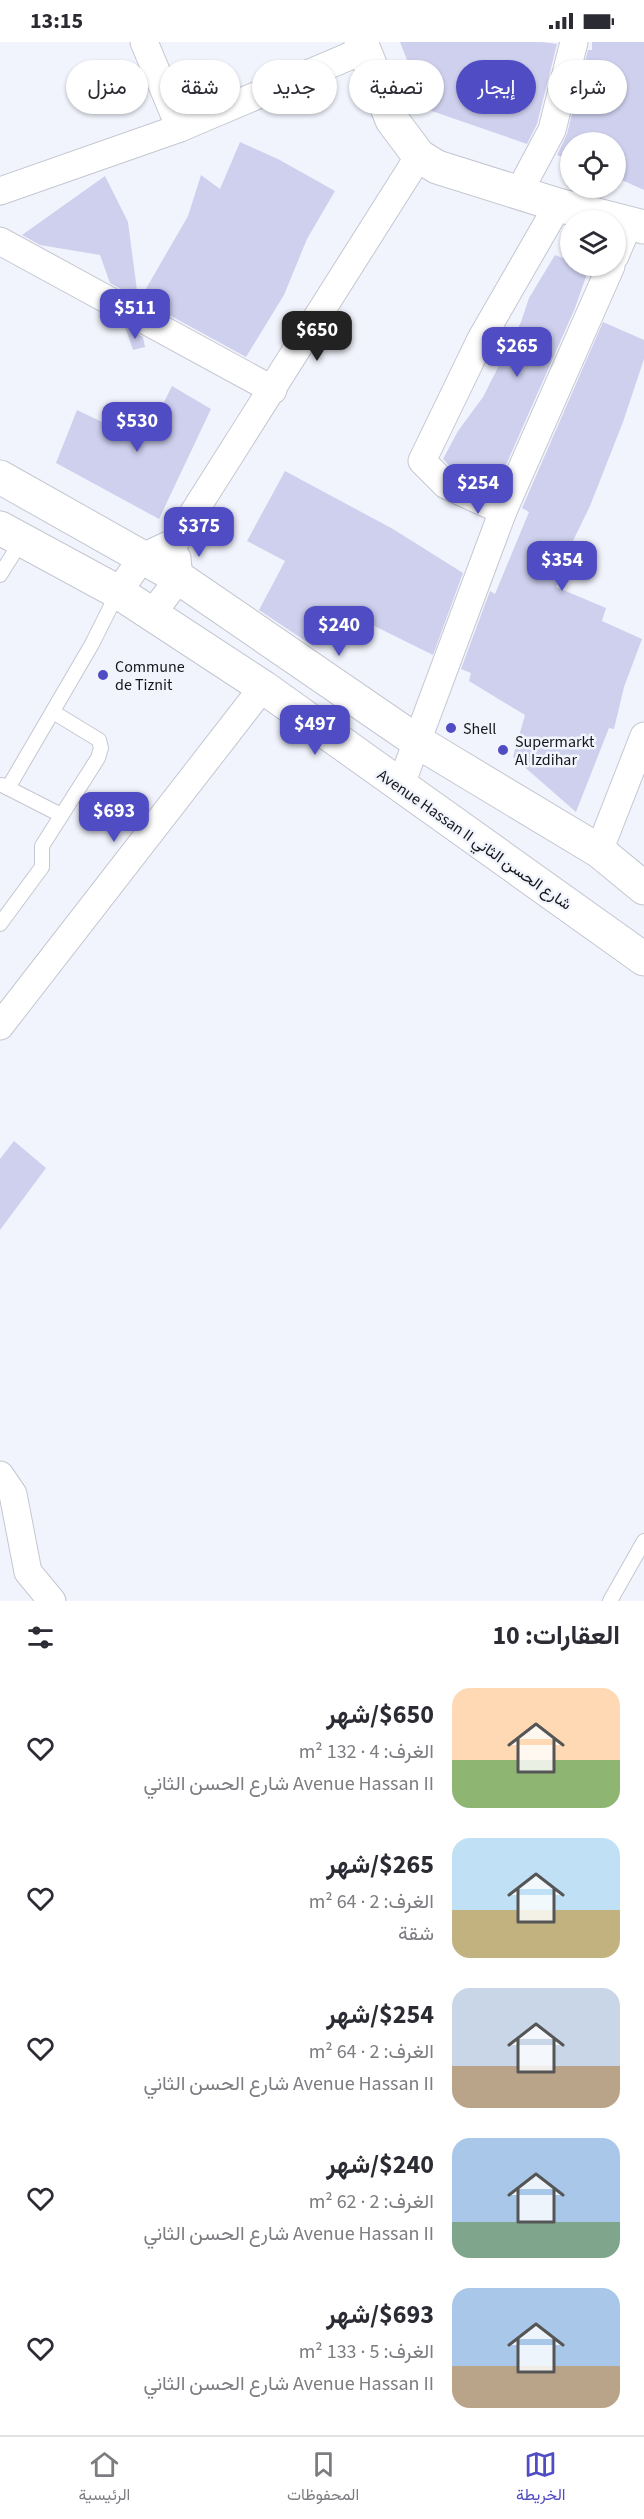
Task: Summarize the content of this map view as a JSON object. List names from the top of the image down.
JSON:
{
  "streets": {
    "main road": ["Avenue Hassan II شارع الحسن الثاني"]
  },
  "places": ["Commune de Tiznit", "Shell", "Supermarkt Al Izdihar"],
  "page": {
    "status": "13:15",
    "chip": [
      "شراء",
      "إيجار",
      "تصفية",
      "جديد",
      "شقة",
      "منزل"
    ],
    "price": [
      "$511",
      "$650",
      "$265",
      "$530",
      "$254",
      "$375",
      "$354",
      "$240",
      "$497",
      "$693"
    ],
    "heading": "العقارات: 10",
    "list": [
      {
        "name": "$650/شهر",
        "note": "الغرف: 4 · 132 m² · Avenue Hassan II شارع الحسن الثاني"
      },
      {
        "name": "$265/شهر",
        "note": "الغرف: 2 · 64 m² · شقة"
      },
      {
        "name": "$254/شهر",
        "note": "الغرف: 2 · 64 m² · Avenue Hassan II شارع الحسن الثاني"
      },
      {
        "name": "$240/شهر",
        "note": "الغرف: 2 · 62 m² · Avenue Hassan II شارع الحسن الثاني"
      },
      {
        "name": "$693/شهر",
        "note": "الغرف: 5 · 133 m² · Avenue Hassan II شارع الحسن الثاني"
      }
    ],
    "tabs": ["الخريطة", "المحفوظات", "الرئيسية"]
  }
}
